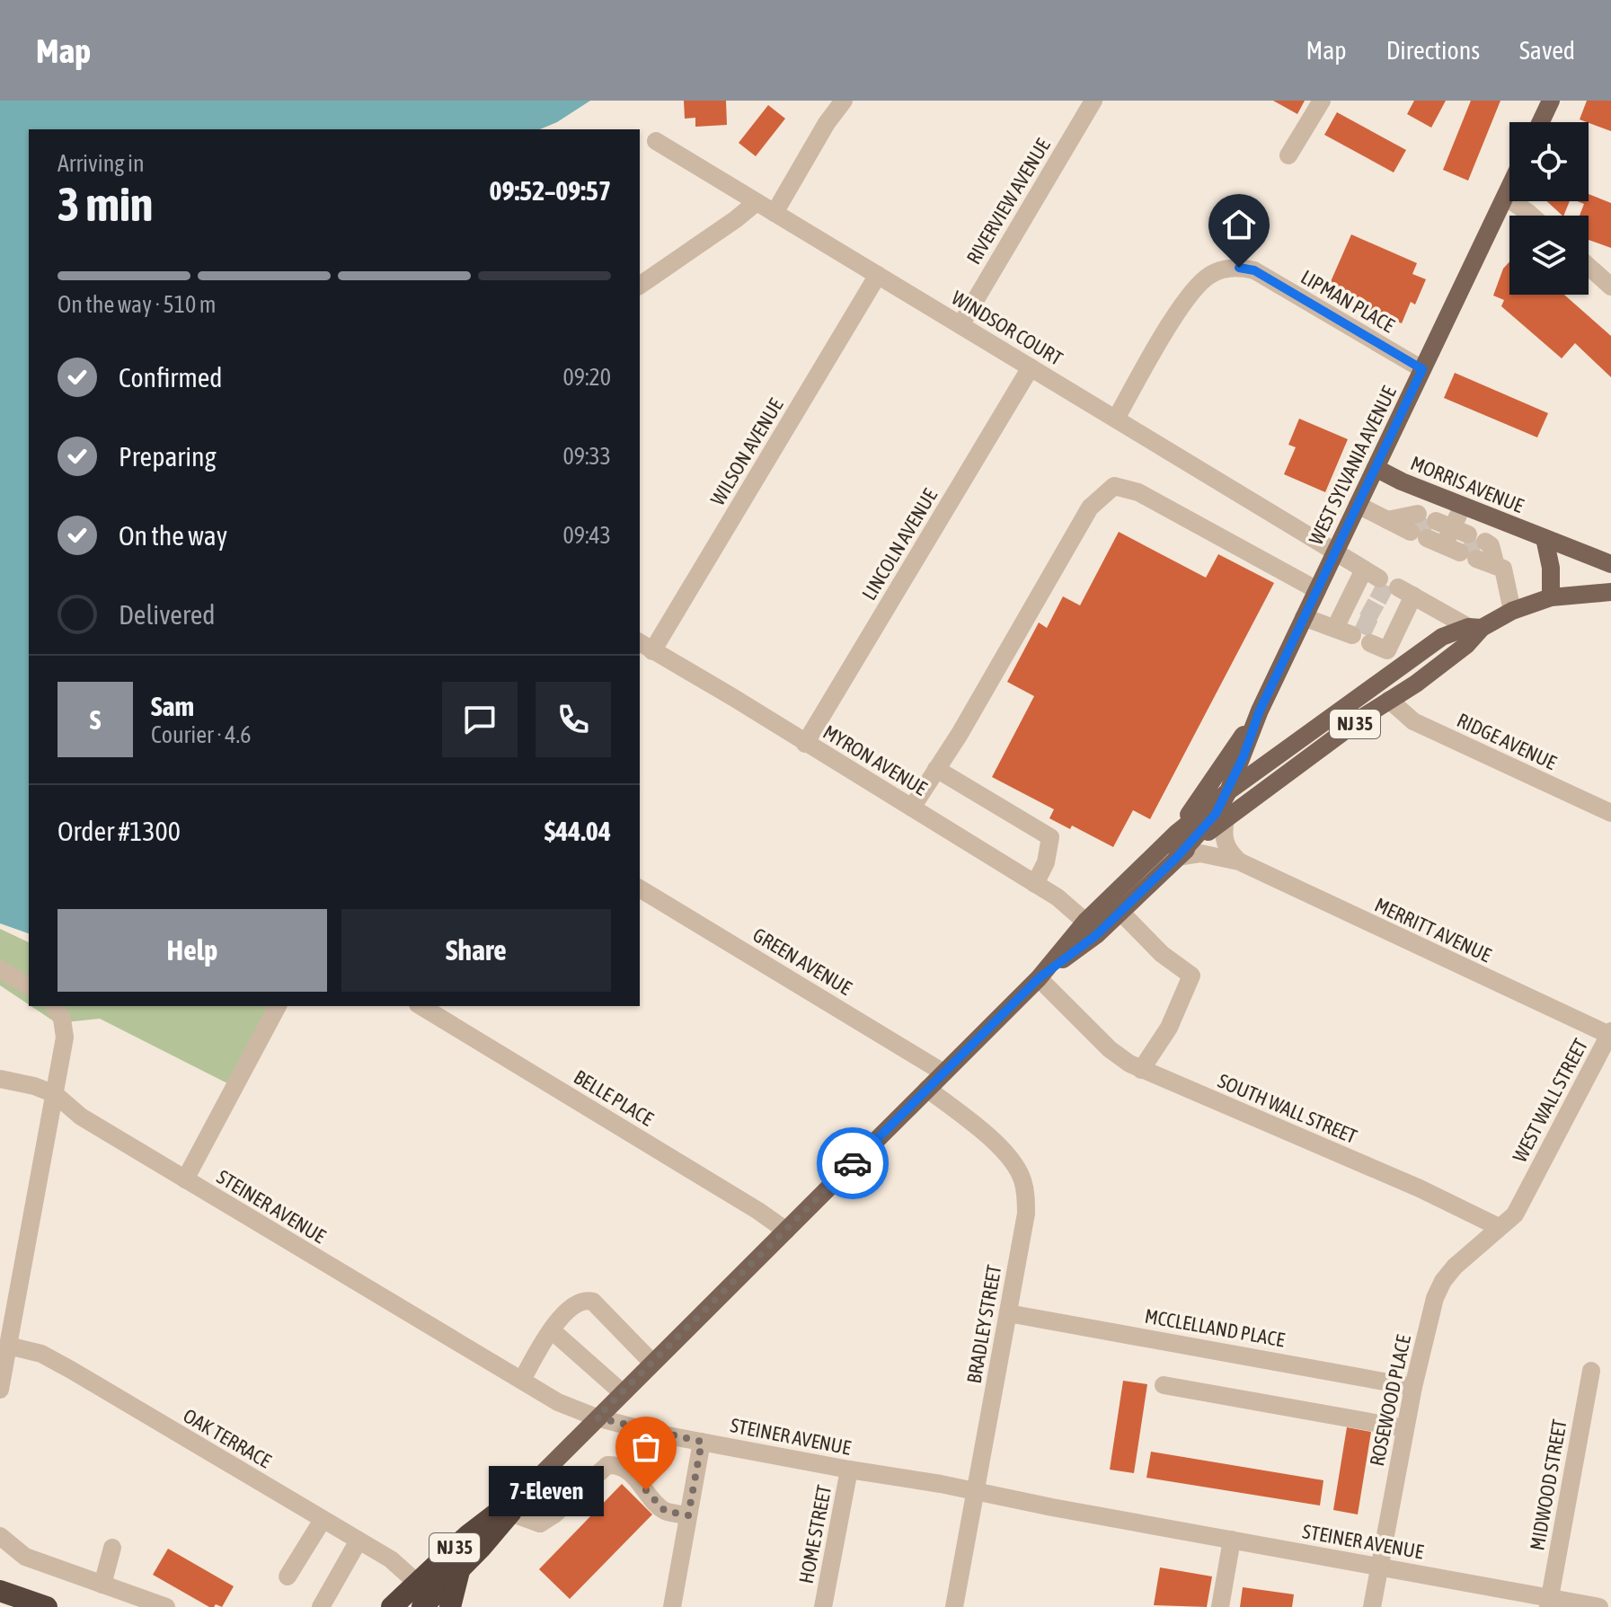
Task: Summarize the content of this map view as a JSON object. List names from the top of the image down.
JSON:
{
  "streets": {
    "highway": ["NJ 35"],
    "main road": ["WEST SYLVANIA AVENUE", "MORRIS AVENUE"],
    "street": [
      "RIVERVIEW AVENUE",
      "LIPMAN PLACE",
      "WINDSOR COURT",
      "WILSON AVENUE",
      "LINCOLN AVENUE",
      "RIDGE AVENUE",
      "MYRON AVENUE",
      "MERRITT AVENUE",
      "GREEN AVENUE",
      "BELLE PLACE",
      "WEST WALL STREET",
      "SOUTH WALL STREET",
      "STEINER AVENUE",
      "BRADLEY STREET",
      "MCCLELLAND PLACE",
      "ROSEWOOD PLACE",
      "OAK TERRACE",
      "MIDWOOD STREET",
      "HOME STREET"
    ]
  },
  "crossings": [
    ["RIVERVIEW AVENUE", "WINDSOR COURT"],
    ["LIPMAN PLACE", "WINDSOR COURT"],
    ["LIPMAN PLACE", "WEST SYLVANIA AVENUE"],
    ["WINDSOR COURT", "WILSON AVENUE"],
    ["WINDSOR COURT", "WEST SYLVANIA AVENUE"],
    ["WINDSOR COURT", "LINCOLN AVENUE"],
    ["WILSON AVENUE", "MYRON AVENUE"],
    ["WEST SYLVANIA AVENUE", "MORRIS AVENUE"],
    ["WEST SYLVANIA AVENUE", "NJ 35"],
    ["WEST SYLVANIA AVENUE", "MERRITT AVENUE"],
    ["LINCOLN AVENUE", "MYRON AVENUE"],
    ["NJ 35", "RIDGE AVENUE"],
    ["NJ 35", "MYRON AVENUE"],
    ["NJ 35", "MERRITT AVENUE"],
    ["NJ 35", "GREEN AVENUE"],
    ["NJ 35", "BELLE PLACE"],
    ["NJ 35", "SOUTH WALL STREET"],
    ["NJ 35", "STEINER AVENUE"],
    ["NJ 35", "BRADLEY STREET"],
    ["NJ 35", "OAK TERRACE"],
    ["MERRITT AVENUE", "WEST WALL STREET"],
    ["WEST WALL STREET", "SOUTH WALL STREET"],
    ["WEST WALL STREET", "ROSEWOOD PLACE"],
    ["SOUTH WALL STREET", "ROSEWOOD PLACE"],
    ["STEINER AVENUE", "BRADLEY STREET"],
    ["STEINER AVENUE", "ROSEWOOD PLACE"],
    ["STEINER AVENUE", "MIDWOOD STREET"],
    ["STEINER AVENUE", "HOME STREET"],
    ["BRADLEY STREET", "MCCLELLAND PLACE"],
    ["MCCLELLAND PLACE", "ROSEWOOD PLACE"]
  ],
  "places": ["7-Eleven"],
  "page": {
    "header": "Map",
    "nav": ["Map", "Directions", "Saved"],
    "heading": ["3 min", "Arriving in", "09:52–09:57"],
    "panel": [
      "Sam",
      "Courier · 4.6",
      "Order #1300",
      "$44.04"
    ],
    "bar": "On the way · 510 m",
    "list": [
      ["Confirmed", "09:20"],
      ["Preparing", "09:33"],
      ["On the way", "09:43"],
      "Delivered"
    ],
    "round": "S",
    "buttons": ["Help", "Share"],
    "bubble": "7-Eleven"
  }
}
